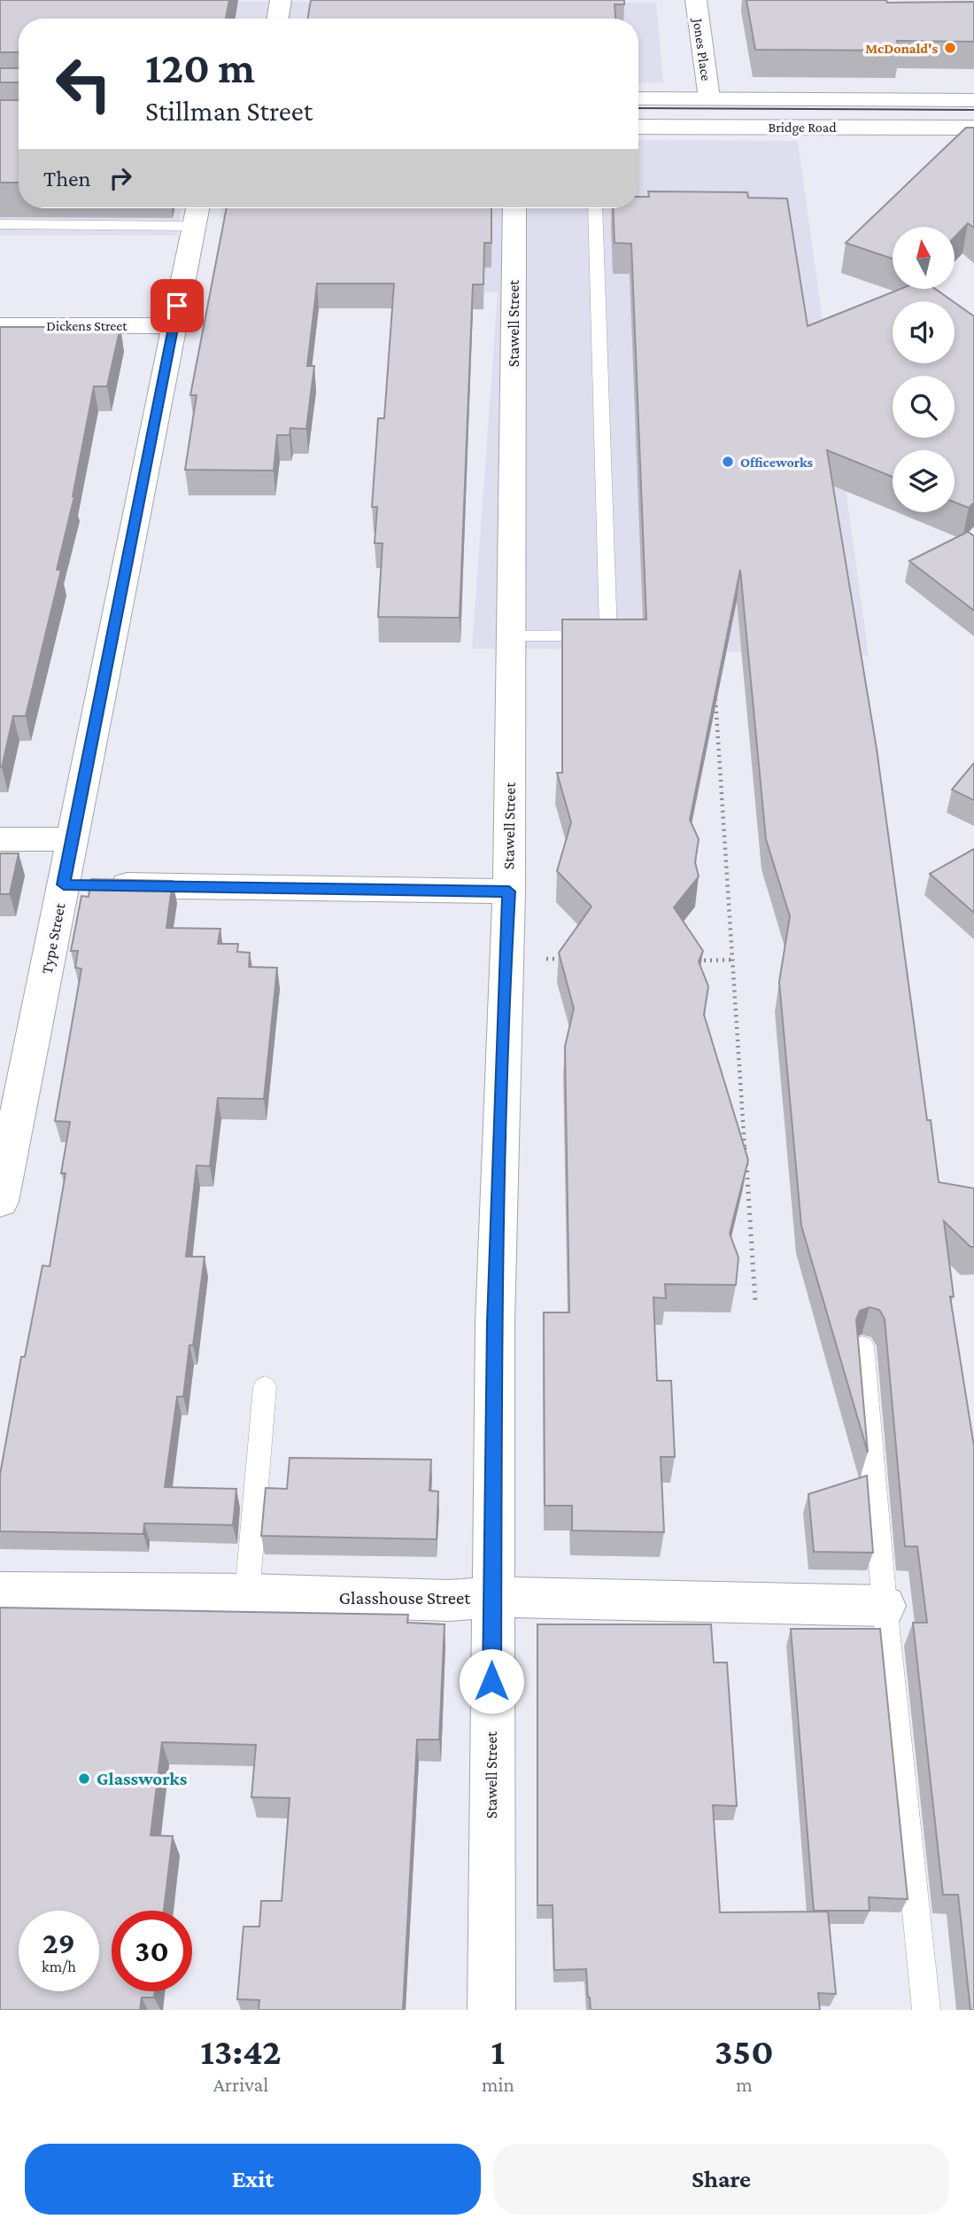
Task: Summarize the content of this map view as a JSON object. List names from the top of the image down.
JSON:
{
  "streets": {
    "street": [
      "Jones Place",
      "Bridge Road",
      "Stawell Street",
      "Dickens Street",
      "Type Street",
      "Glasshouse Street"
    ]
  },
  "crossings": [
    ["Jones Place", "Bridge Road"],
    ["Stawell Street", "Glasshouse Street"],
    ["Dickens Street", "Type Street"]
  ],
  "places": ["McDonald's", "Officeworks", "Glassworks"],
  "north": "top",
  "page": {
    "turn": ["120 m", "Stillman Street"],
    "then": "Then",
    "speed": "29 km/h",
    "limit": "30",
    "eta": [
      "13:42",
      "Arrival",
      "1",
      "min",
      "350",
      "m"
    ],
    "buttons": ["Exit", "Share"]
  }
}
